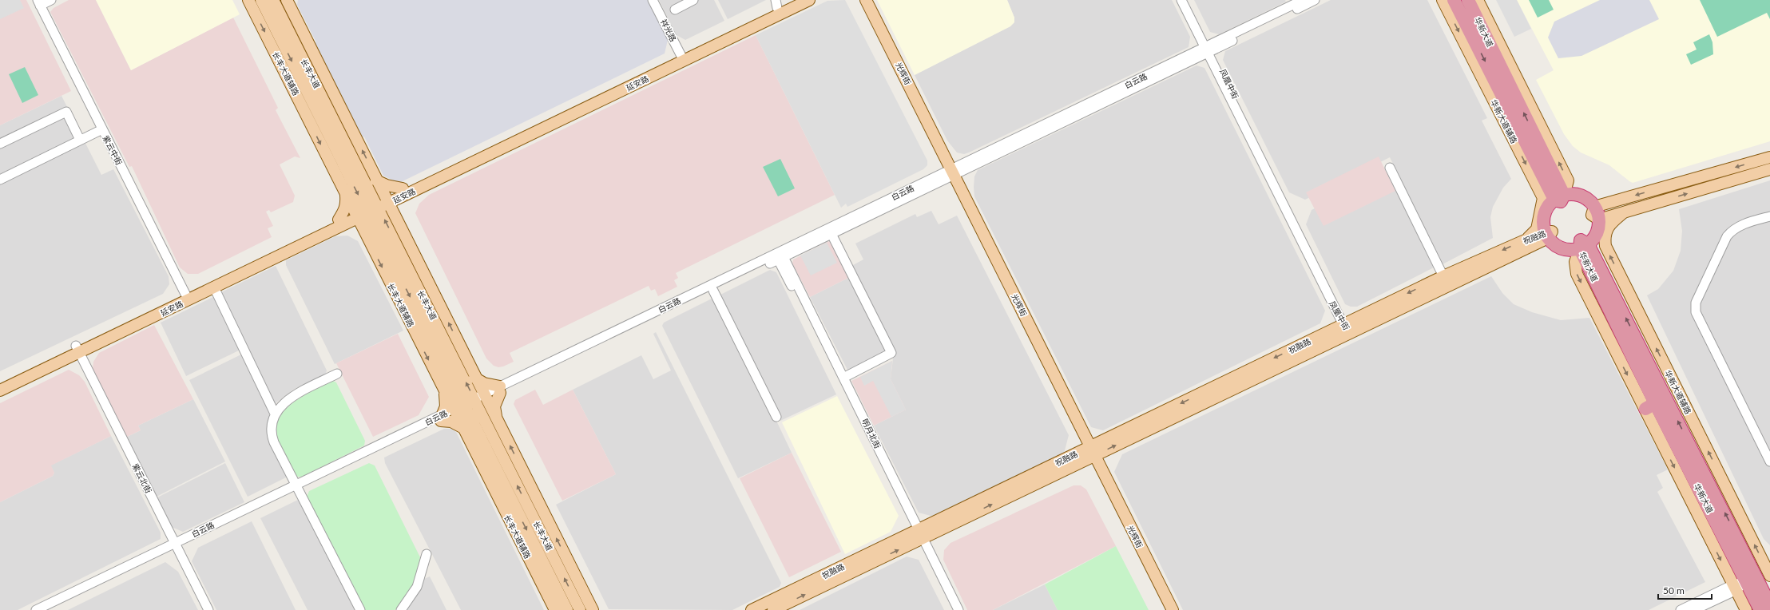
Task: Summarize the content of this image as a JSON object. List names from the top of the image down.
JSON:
{
  "streets": {
    "highway": ["华新大道"],
    "main road": [
      "长丰大道辅路",
      "长丰大道",
      "光辉街",
      "延安路",
      "华新大道辅路",
      "祝融路"
    ],
    "street": [
      "祥光路",
      "白云路",
      "凤凰中街",
      "紫云中街",
      "明月北街",
      "紫云北街"
    ]
  },
  "crossings": [
    ["祥光路", "延安路"],
    ["华新大道", "祝融路"],
    ["长丰大道辅路", "长丰大道"],
    ["长丰大道辅路", "白云路"],
    ["长丰大道辅路", "延安路"],
    ["长丰大道", "白云路"],
    ["长丰大道", "延安路"],
    ["光辉街", "白云路"],
    ["光辉街", "祝融路"],
    ["白云路", "凤凰中街"],
    ["白云路", "明月北街"],
    ["白云路", "紫云北街"],
    ["延安路", "紫云中街"],
    ["延安路", "紫云北街"],
    ["凤凰中街", "祝融路"],
    ["华新大道辅路", "祝融路"],
    ["祝融路", "明月北街"]
  ],
  "scale_bar": "50 m"
}
